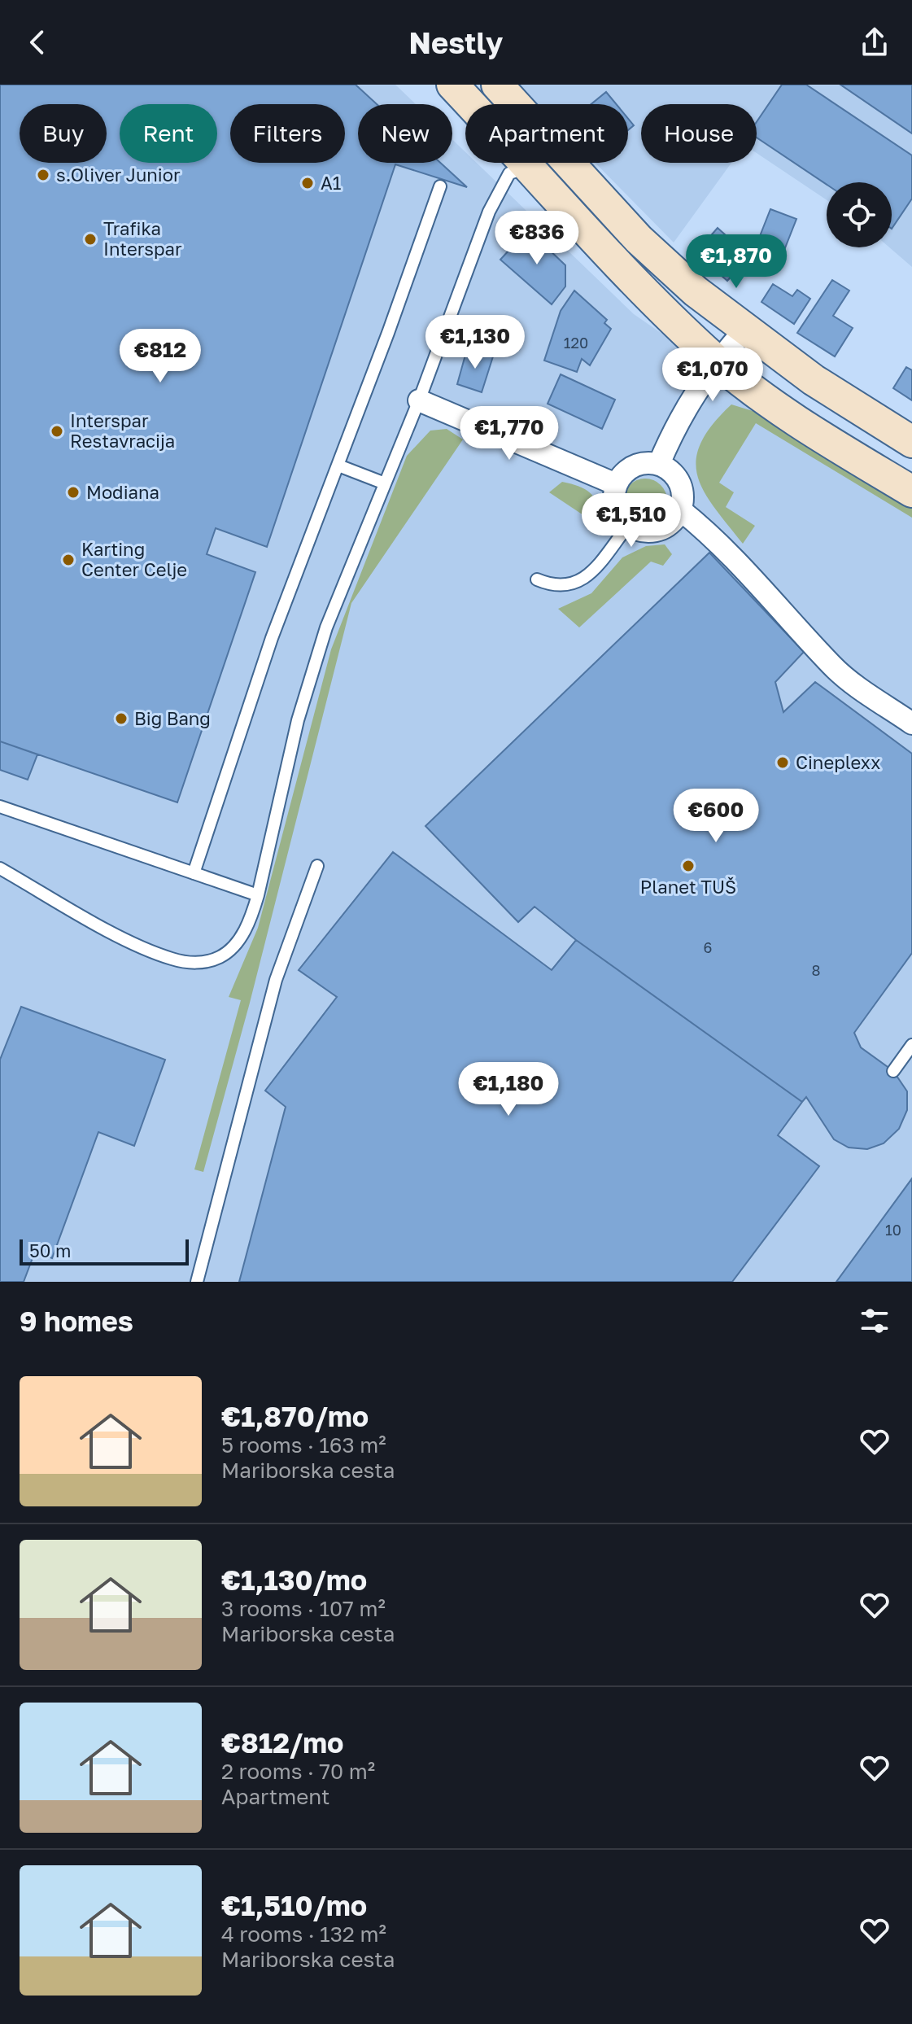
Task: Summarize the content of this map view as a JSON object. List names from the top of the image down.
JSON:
{
  "places": [
    "s.Oliver Junior",
    "A1",
    "Trafika Interspar",
    "Interspar Restavracija",
    "Modiana",
    "Karting Center Celje",
    "Big Bang",
    "Cineplexx",
    "Planet TUŠ"
  ],
  "house_numbers": [
    "120",
    "6",
    "8",
    "10"
  ],
  "scale_bar": "50 m",
  "page": {
    "header": "Nestly",
    "chip": [
      "Buy",
      "Rent",
      "Filters",
      "New",
      "Apartment",
      "House"
    ],
    "price": [
      "€836",
      "€1,870",
      "€1,130",
      "€812",
      "€1,070",
      "€1,770",
      "€1,510",
      "€600",
      "€1,180"
    ],
    "scale": "50 m",
    "heading": "9 homes",
    "list": [
      {
        "name": "€1,870/mo",
        "note": "5 rooms · 163 m² · Mariborska cesta"
      },
      {
        "name": "€1,130/mo",
        "note": "3 rooms · 107 m² · Mariborska cesta"
      },
      {
        "name": "€812/mo",
        "note": "2 rooms · 70 m² · Apartment"
      },
      {
        "name": "€1,510/mo",
        "note": "4 rooms · 132 m² · Mariborska cesta"
      }
    ]
  }
}
